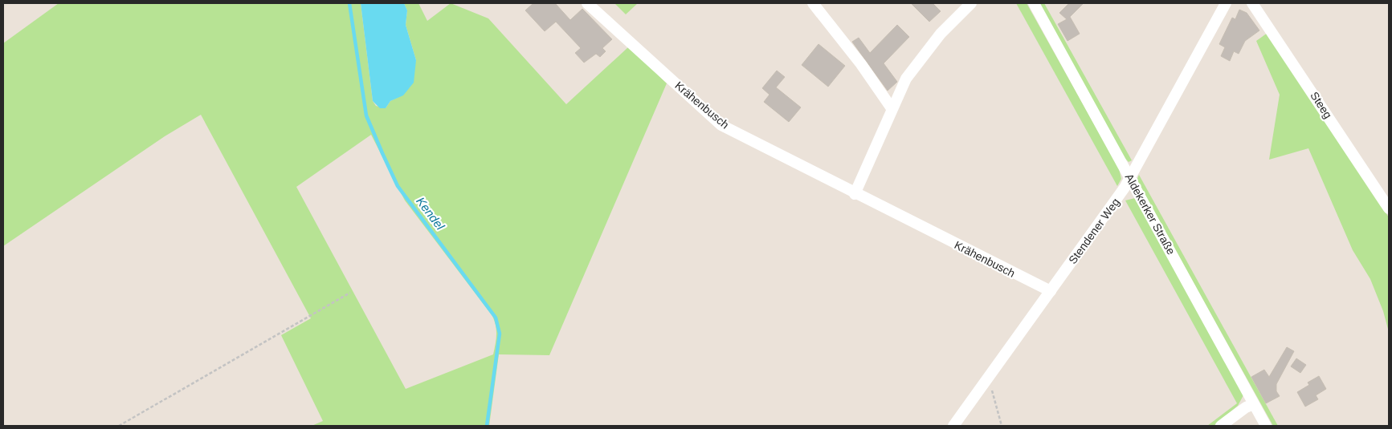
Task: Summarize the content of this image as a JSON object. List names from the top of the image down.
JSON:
{
  "streets": {
    "street": [
      "Krähenbusch",
      "Steeg",
      "Aldekerker Straße",
      "Stendener Weg"
    ]
  },
  "crossings": [
    ["Krähenbusch", "Stendener Weg"],
    ["Aldekerker Straße", "Stendener Weg"]
  ],
  "water": ["Kendel"]
}
